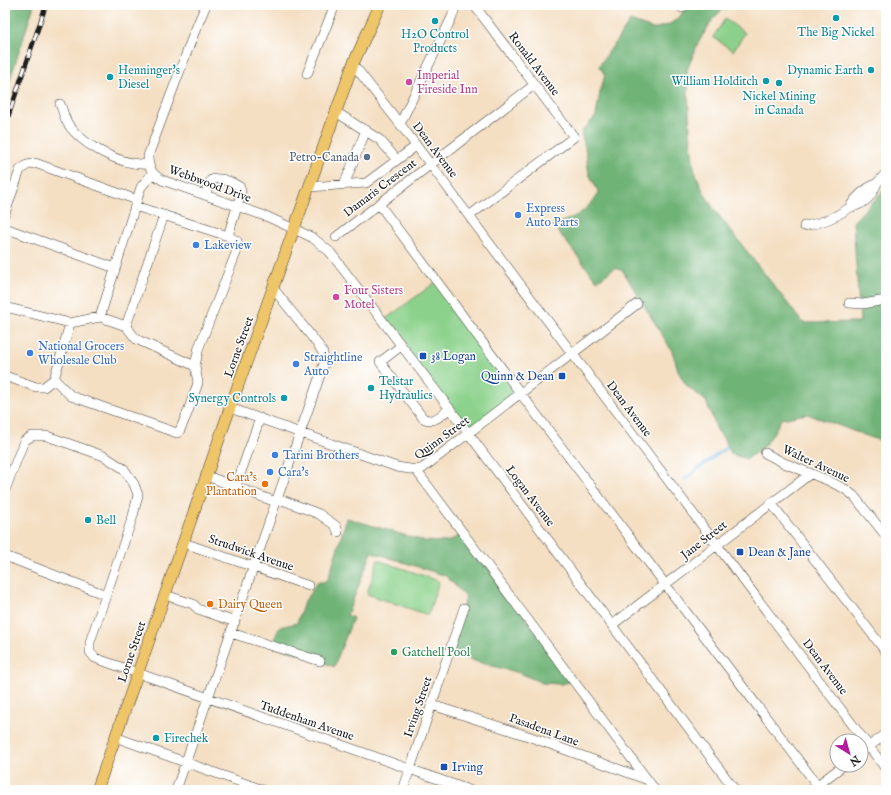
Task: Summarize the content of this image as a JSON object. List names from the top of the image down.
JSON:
{
  "streets": {
    "main road": ["Lorne Street"],
    "street": [
      "Ronald Avenue",
      "Dean Avenue",
      "Webbwood Drive",
      "Damaris Crescent",
      "Quinn Street",
      "Walter Avenue",
      "Logan Avenue",
      "Jane Street",
      "Strudwick Avenue",
      "Irving Street",
      "Tuddenham Avenue",
      "Pasadena Lane"
    ]
  },
  "crossings": [
    ["Ronald Avenue", "Dean Avenue"],
    ["Ronald Avenue", "Damaris Crescent"],
    ["Dean Avenue", "Damaris Crescent"],
    ["Dean Avenue", "Lorne Street"],
    ["Dean Avenue", "Quinn Street"],
    ["Dean Avenue", "Jane Street"],
    ["Webbwood Drive", "Lorne Street"],
    ["Webbwood Drive", "Logan Avenue"],
    ["Lorne Street", "Quinn Street"],
    ["Lorne Street", "Logan Avenue"],
    ["Lorne Street", "Strudwick Avenue"],
    ["Lorne Street", "Tuddenham Avenue"],
    ["Quinn Street", "Logan Avenue"],
    ["Walter Avenue", "Jane Street"],
    ["Logan Avenue", "Jane Street"],
    ["Irving Street", "Tuddenham Avenue"],
    ["Irving Street", "Pasadena Lane"]
  ],
  "places": {
    "other": [
      "The Big Nickel",
      "H2O Control Products",
      "Dynamic Earth",
      "Henninger's Diesel",
      "William Holditch",
      "Imperial Fireside Inn",
      "Nickel Mining in Canada",
      "Petro-Canada",
      "Express Auto Parts",
      "Lakeview",
      "Four Sisters Motel",
      "National Grocers Wholesale Club",
      "Straightline Auto",
      "Telstar Hydraulics",
      "Synergy Controls",
      "Tarini Brothers",
      "Cara's",
      "Cara's Plantation",
      "Bell",
      "Dairy Queen",
      "Gatchell Pool",
      "Firechek"
    ],
    "transit": [
      "38 Logan",
      "Quinn & Dean",
      "Dean & Jane",
      "Irving"
    ]
  },
  "north": "bottom right"
}
